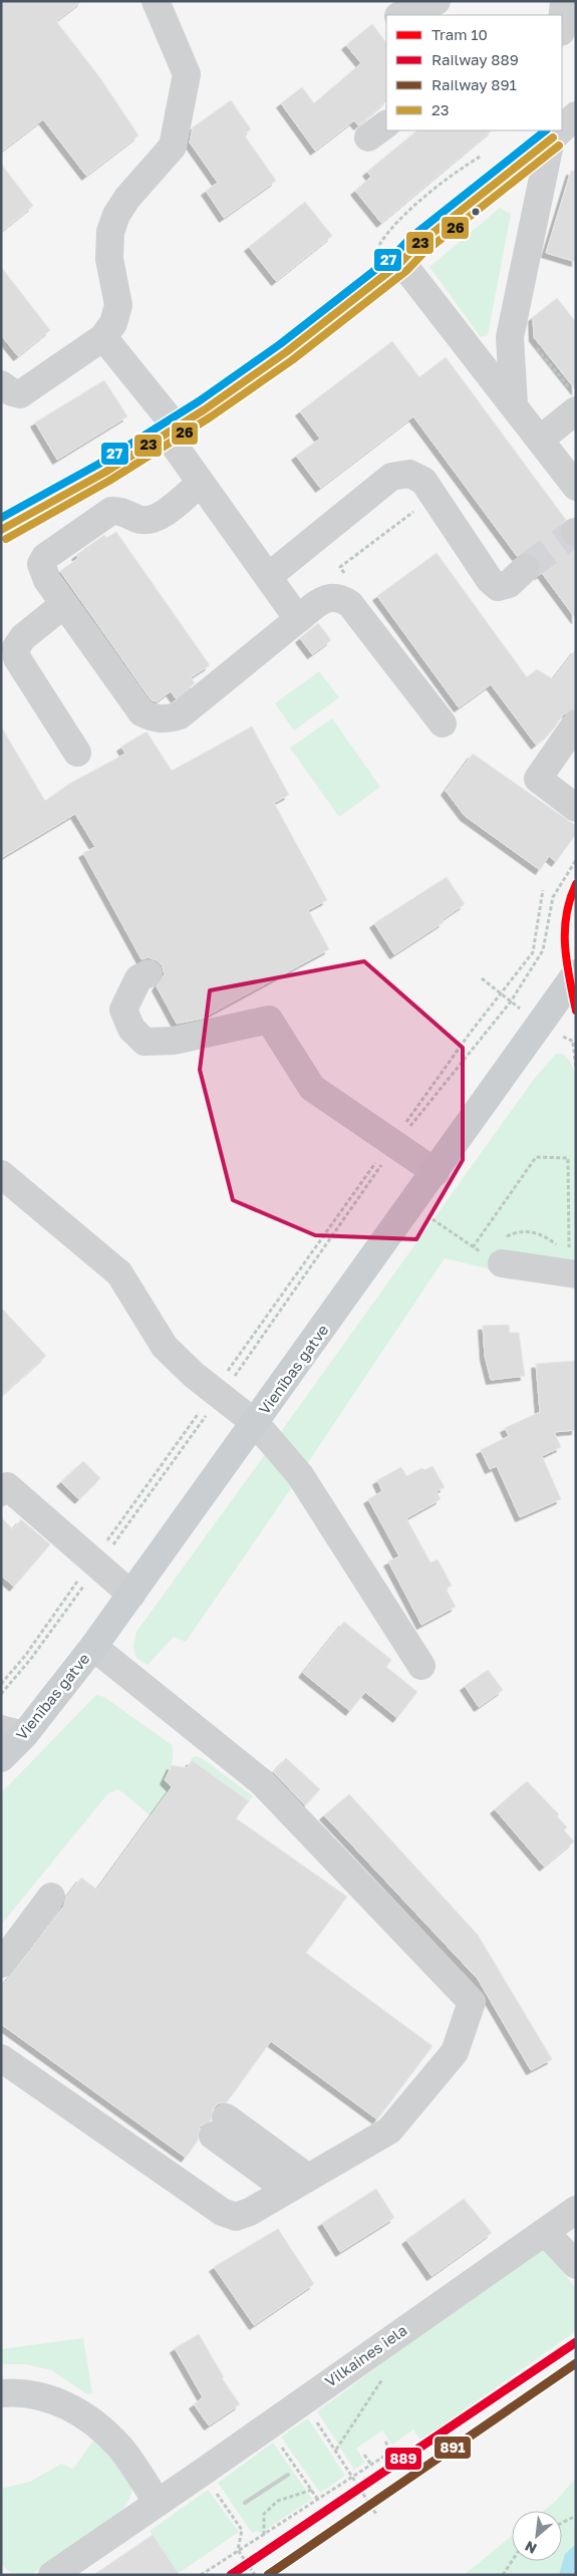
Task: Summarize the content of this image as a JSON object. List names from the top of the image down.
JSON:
{
  "streets": {
    "main road": ["Vienības gatve"],
    "street": ["Vilkaines iela"]
  },
  "lines": [
    "transit line 27",
    "transit line 23",
    "transit line 26",
    "tram line 10",
    "rail line 889",
    "rail line 891"
  ],
  "legend": [
    "Tram 10",
    "Railway 889",
    "Railway 891",
    "23"
  ],
  "north": "bottom left"
}
